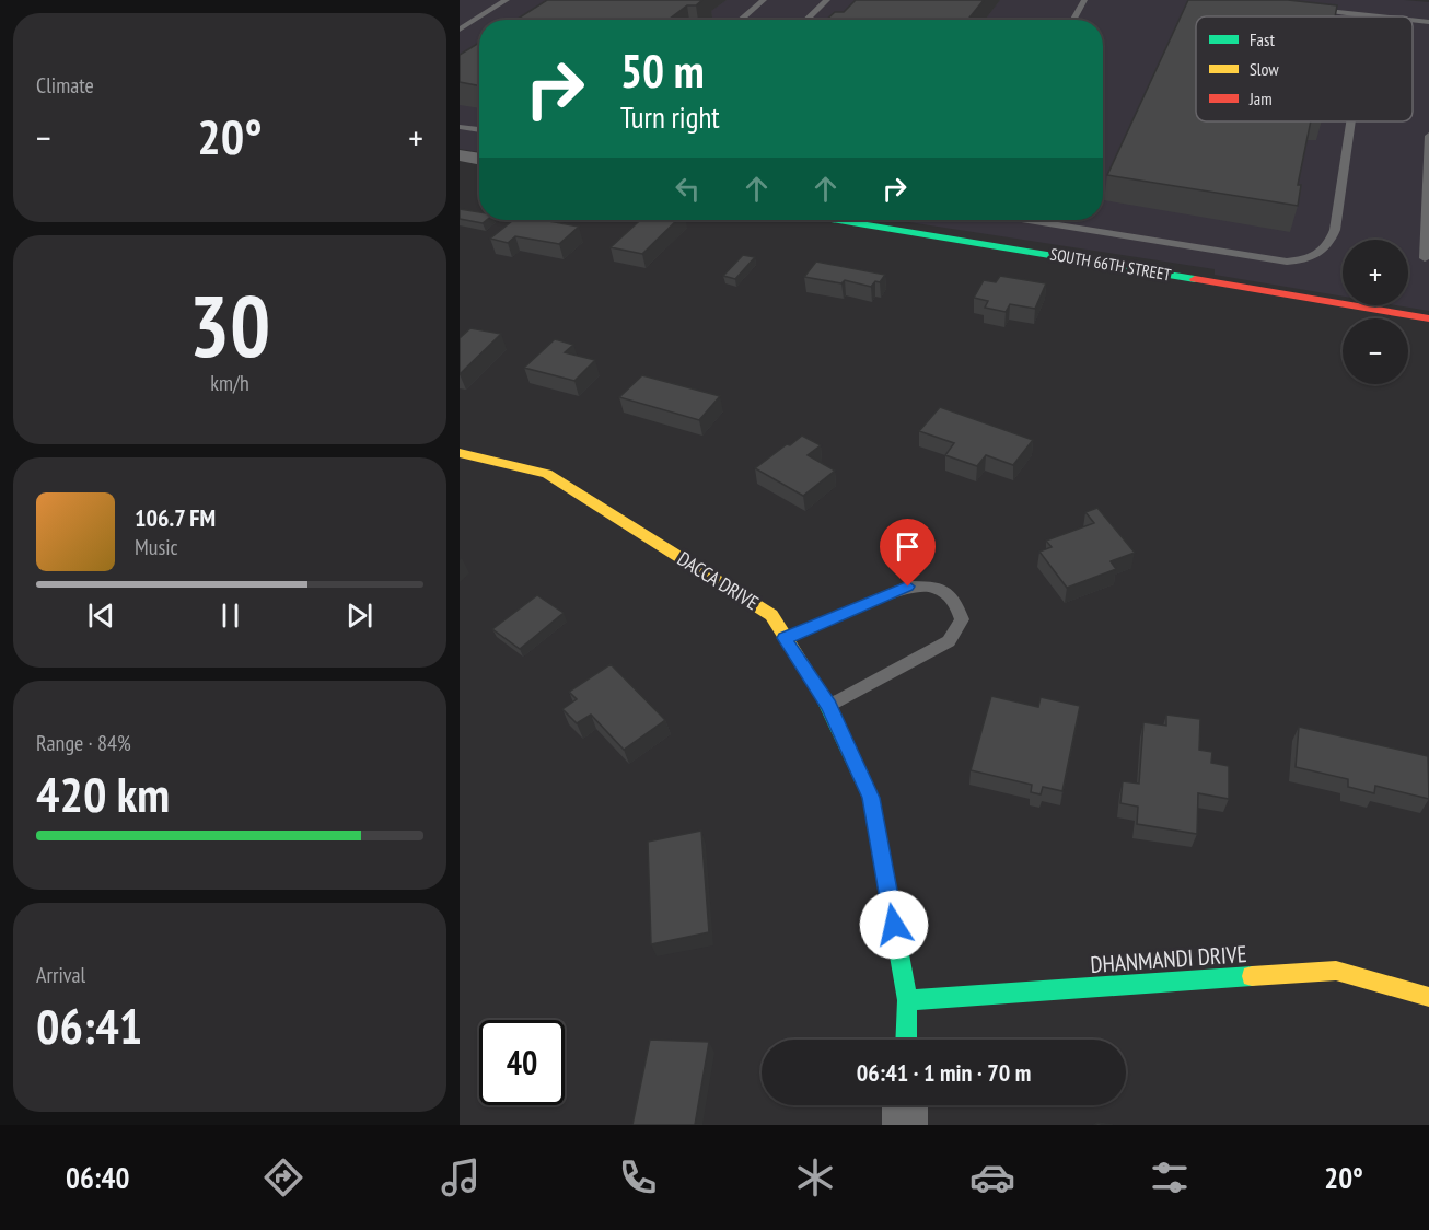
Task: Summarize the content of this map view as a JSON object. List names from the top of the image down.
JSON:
{
  "streets": {
    "street": ["SOUTH 66TH STREET", "DACCA DRIVE", "DHANMANDI DRIVE"]
  },
  "crossings": [
    ["DACCA DRIVE", "DHANMANDI DRIVE"]
  ],
  "legend": ["Fast", "Slow", "Jam"],
  "page": {
    "tile": [
      "Climate",
      ["30", "km/h"],
      ["Range · 84%", "420 km"],
      ["Arrival", "06:41"]
    ],
    "turn": ["50 m", "Turn right"],
    "heat": ["−", "20°", "+"],
    "map_buttons": ["+", "−"],
    "song": ["106.7 FM", "Music"],
    "limit": "40",
    "trip": "06:41 · 1 min · 70 m",
    "tabs": ["06:40", "20°"]
  }
}
